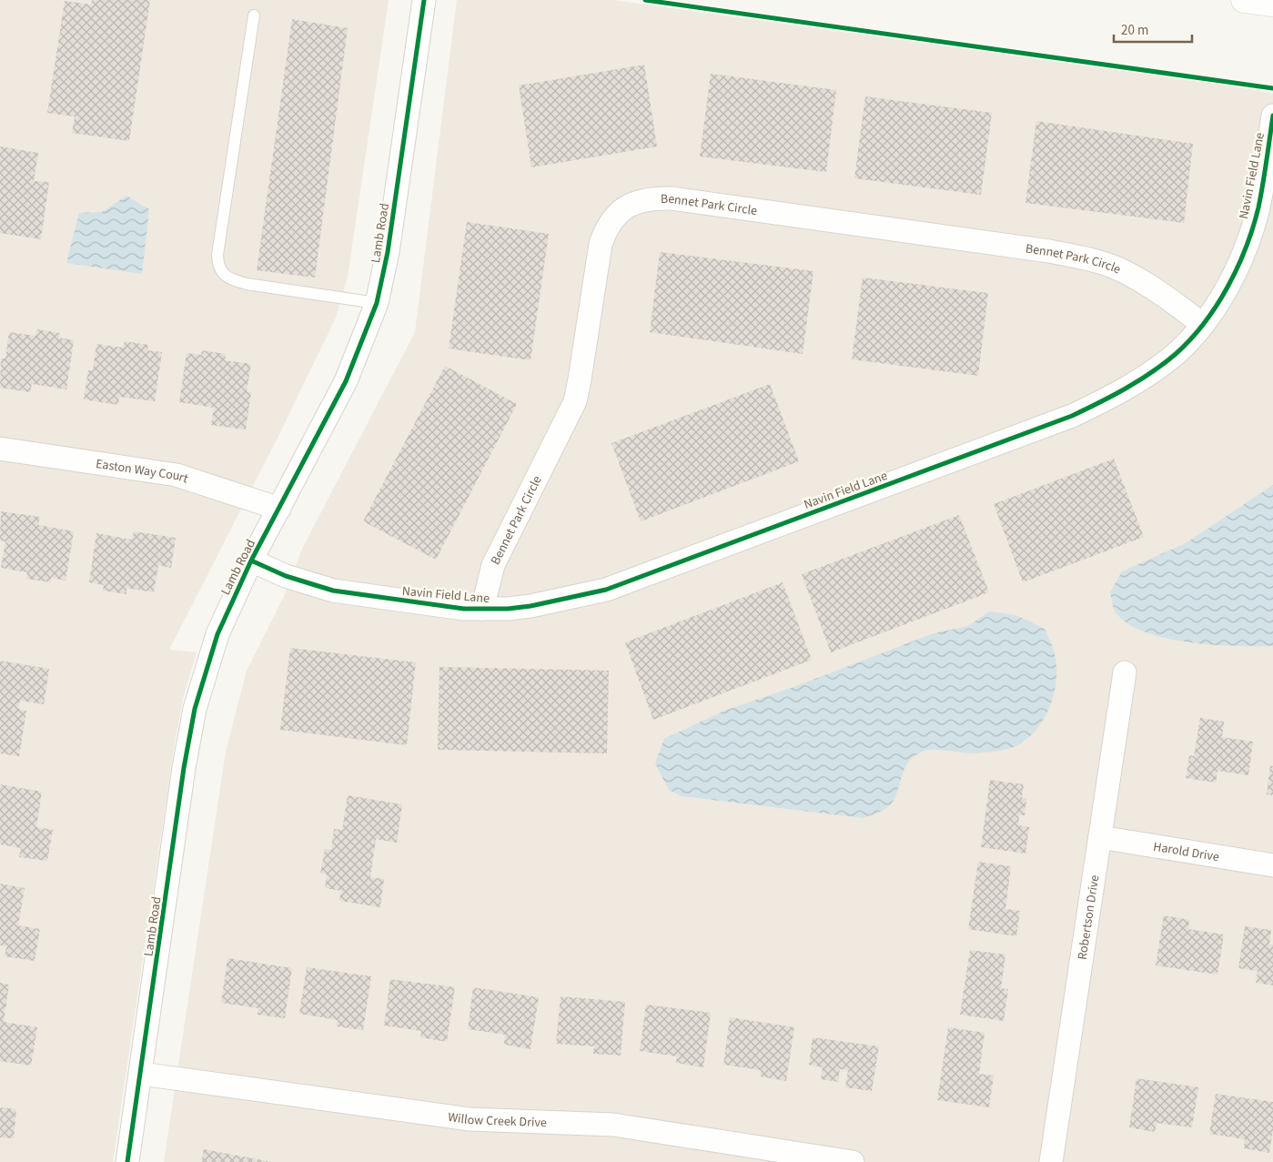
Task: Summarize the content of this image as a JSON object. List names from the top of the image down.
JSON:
{
  "streets": {
    "street": [
      "Navin Field Lane",
      "Bennet Park Circle",
      "Lamb Road",
      "Easton Way Court",
      "Harold Drive",
      "Robertson Drive",
      "Willow Creek Drive"
    ]
  },
  "crossings": [
    ["Navin Field Lane", "Bennet Park Circle"],
    ["Navin Field Lane", "Lamb Road"],
    ["Lamb Road", "Easton Way Court"],
    ["Lamb Road", "Willow Creek Drive"],
    ["Harold Drive", "Robertson Drive"]
  ],
  "scale_bar": "20 m"
}
